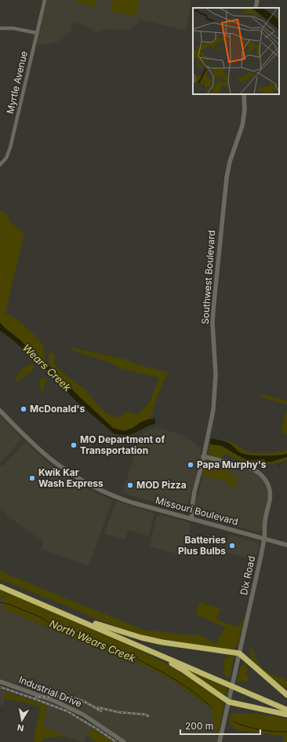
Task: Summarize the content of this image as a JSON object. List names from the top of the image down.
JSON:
{
  "streets": {
    "main road": [
      "Southwest Boulevard",
      "Missouri Boulevard",
      "Dix Road",
      "Industrial Drive"
    ],
    "street": ["Myrtle Avenue"]
  },
  "crossings": [
    ["Southwest Boulevard", "Missouri Boulevard"],
    ["Southwest Boulevard", "Dix Road"],
    ["Missouri Boulevard", "Dix Road"]
  ],
  "water": ["Wears Creek", "North Wears Creek"],
  "places": [
    "McDonald's",
    "MO Department of Transportation",
    "Papa Murphy's",
    "Kwik Kar Wash Express",
    "MOD Pizza",
    "Batteries Plus Bulbs"
  ],
  "scale_bar": "200 m",
  "north": "bottom"
}
